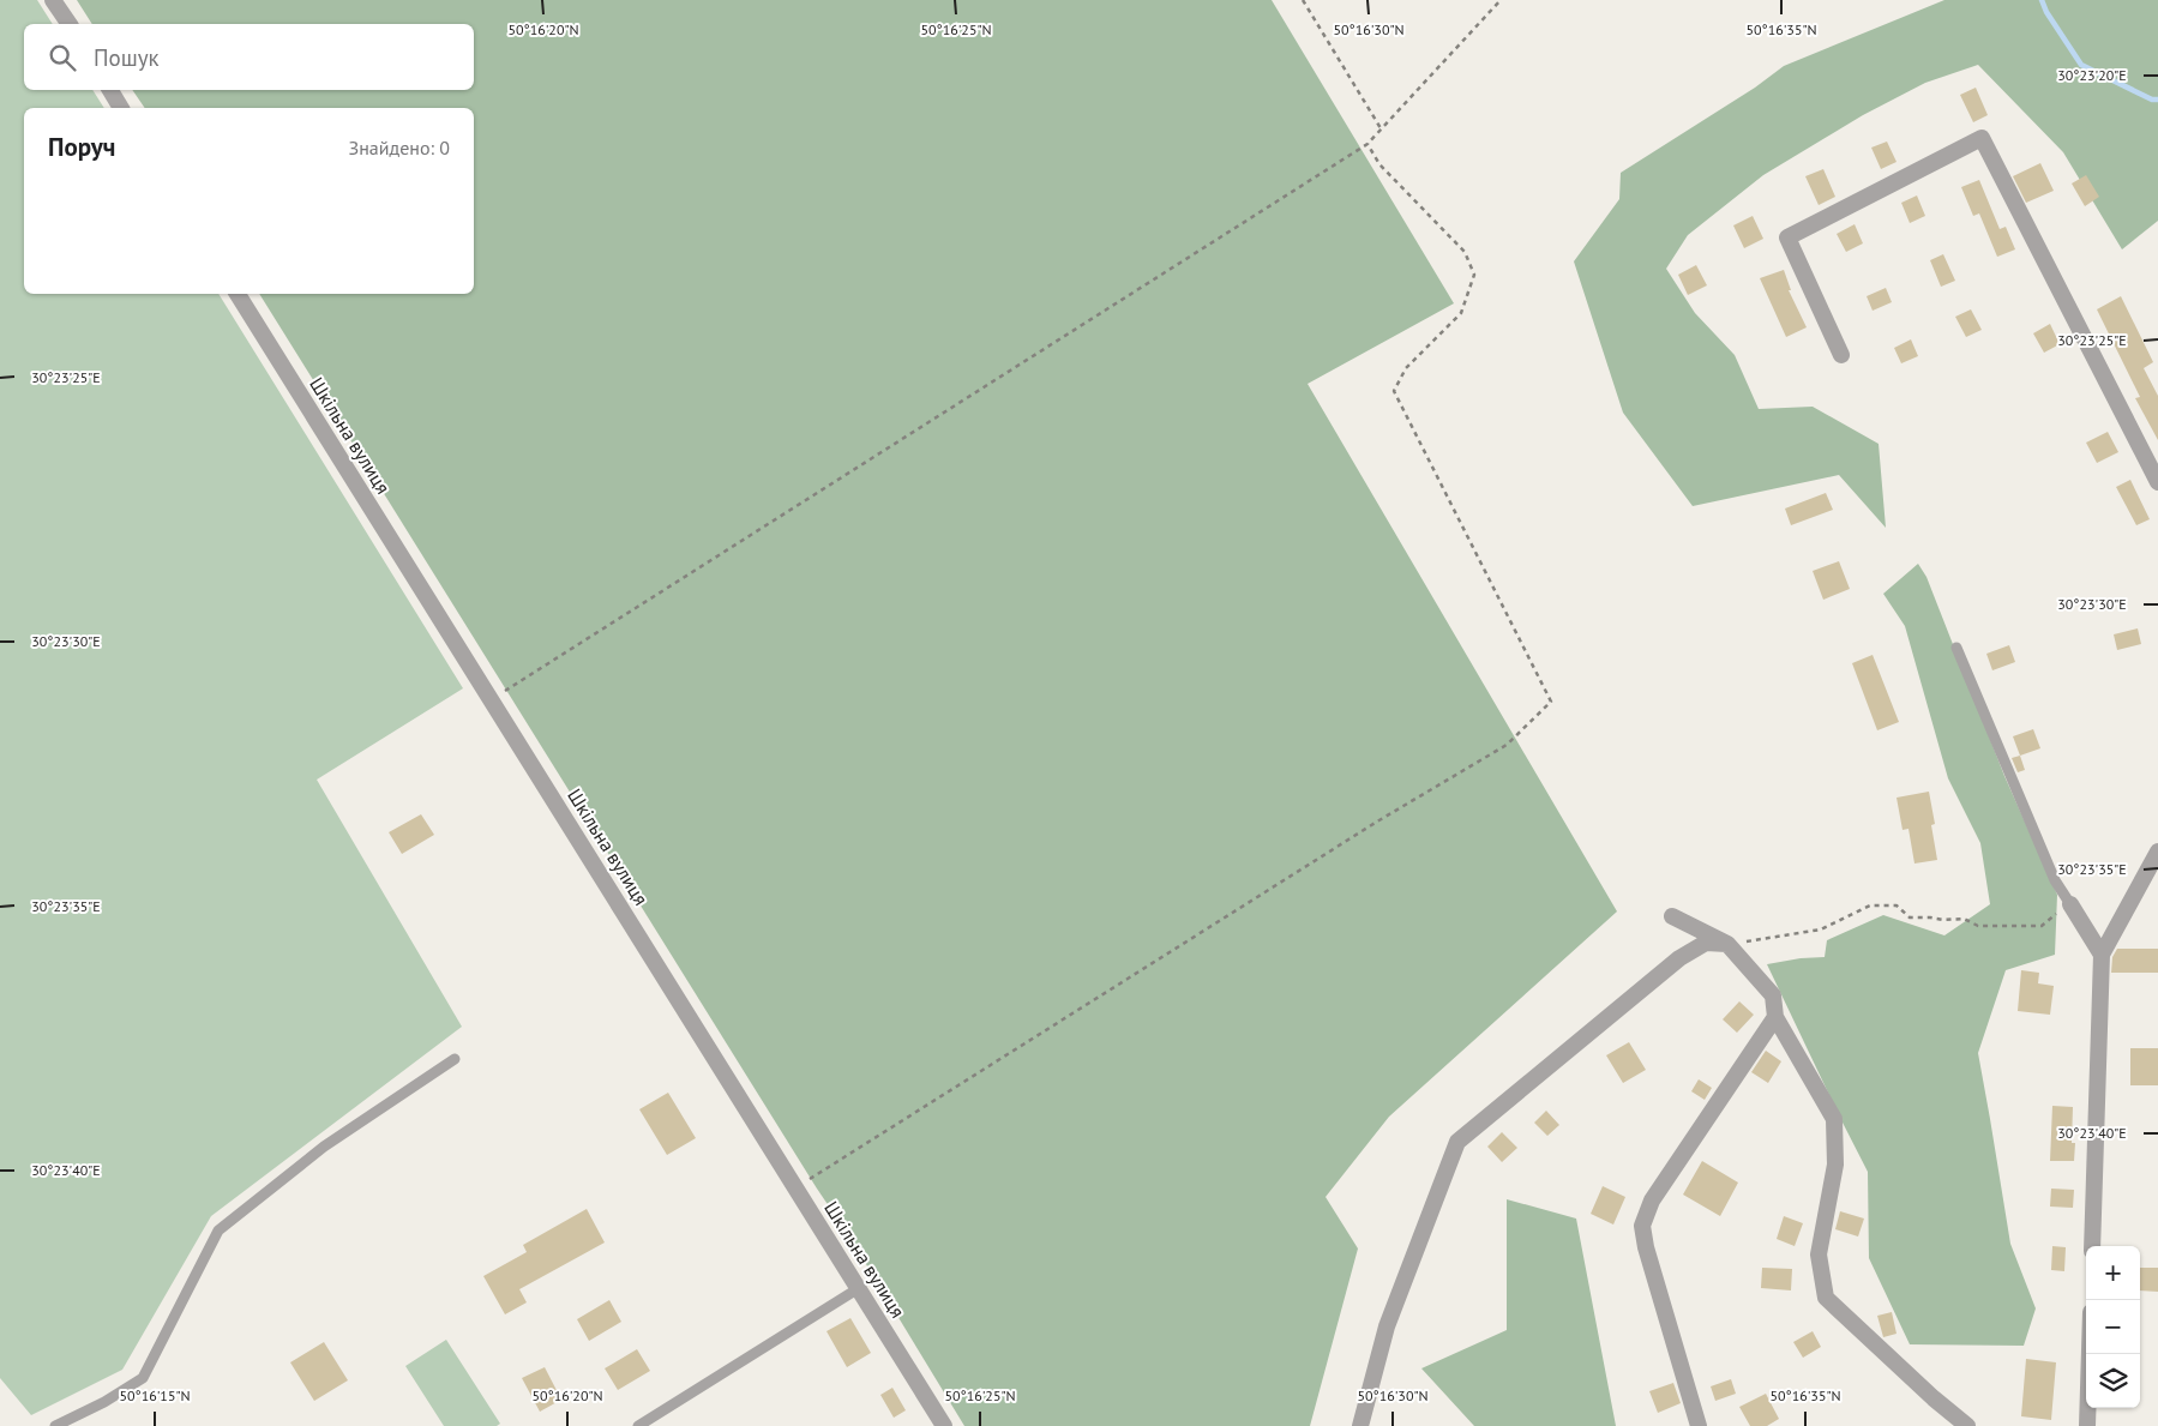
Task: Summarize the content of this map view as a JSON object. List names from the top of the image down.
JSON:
{
  "streets": {
    "street": ["Шкільна вулиця"]
  },
  "page": {
    "search": "Пошук",
    "heading": ["Поруч", "Знайдено: 0"],
    "map_buttons": ["+", "−"]
  },
  "coordinates": [
    "50°16'20\"N",
    "50°16'25\"N",
    "50°16'30\"N",
    "50°16'35\"N",
    "30°23'20\"E",
    "30°23'25\"E",
    "30°23'30\"E",
    "30°23'35\"E",
    "30°23'40\"E",
    "50°16'15\"N"
  ]
}
